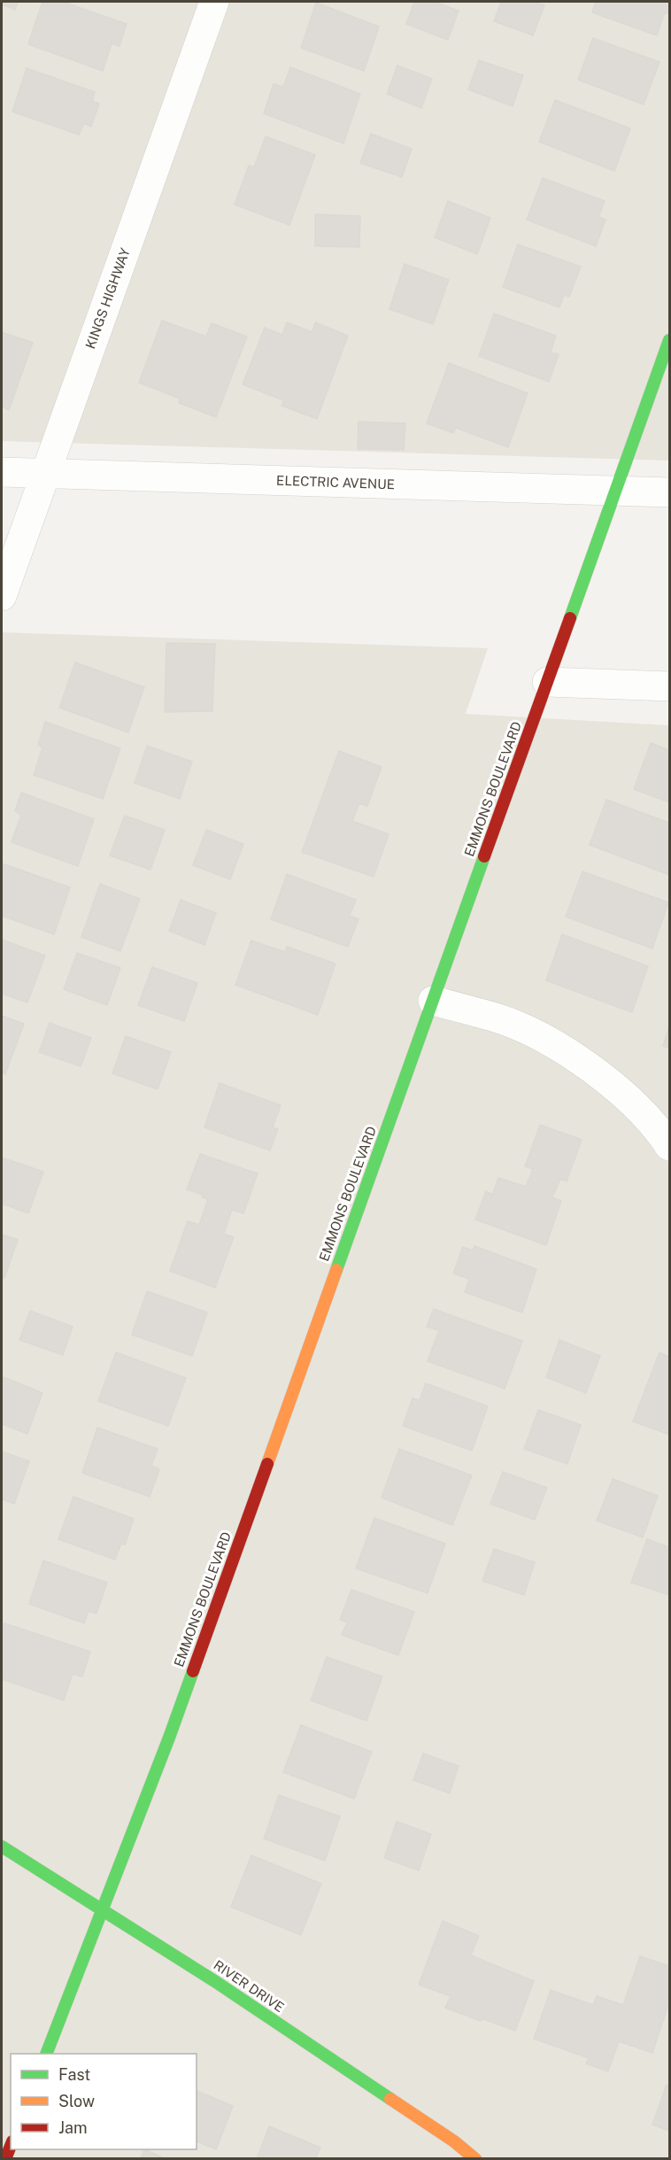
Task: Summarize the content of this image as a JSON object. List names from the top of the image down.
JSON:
{
  "streets": {
    "street": [
      "KINGS HIGHWAY",
      "ELECTRIC AVENUE",
      "EMMONS BOULEVARD",
      "RIVER DRIVE"
    ]
  },
  "crossings": [
    ["KINGS HIGHWAY", "ELECTRIC AVENUE"],
    ["ELECTRIC AVENUE", "EMMONS BOULEVARD"],
    ["EMMONS BOULEVARD", "RIVER DRIVE"]
  ],
  "legend": ["Fast", "Slow", "Jam"]
}
